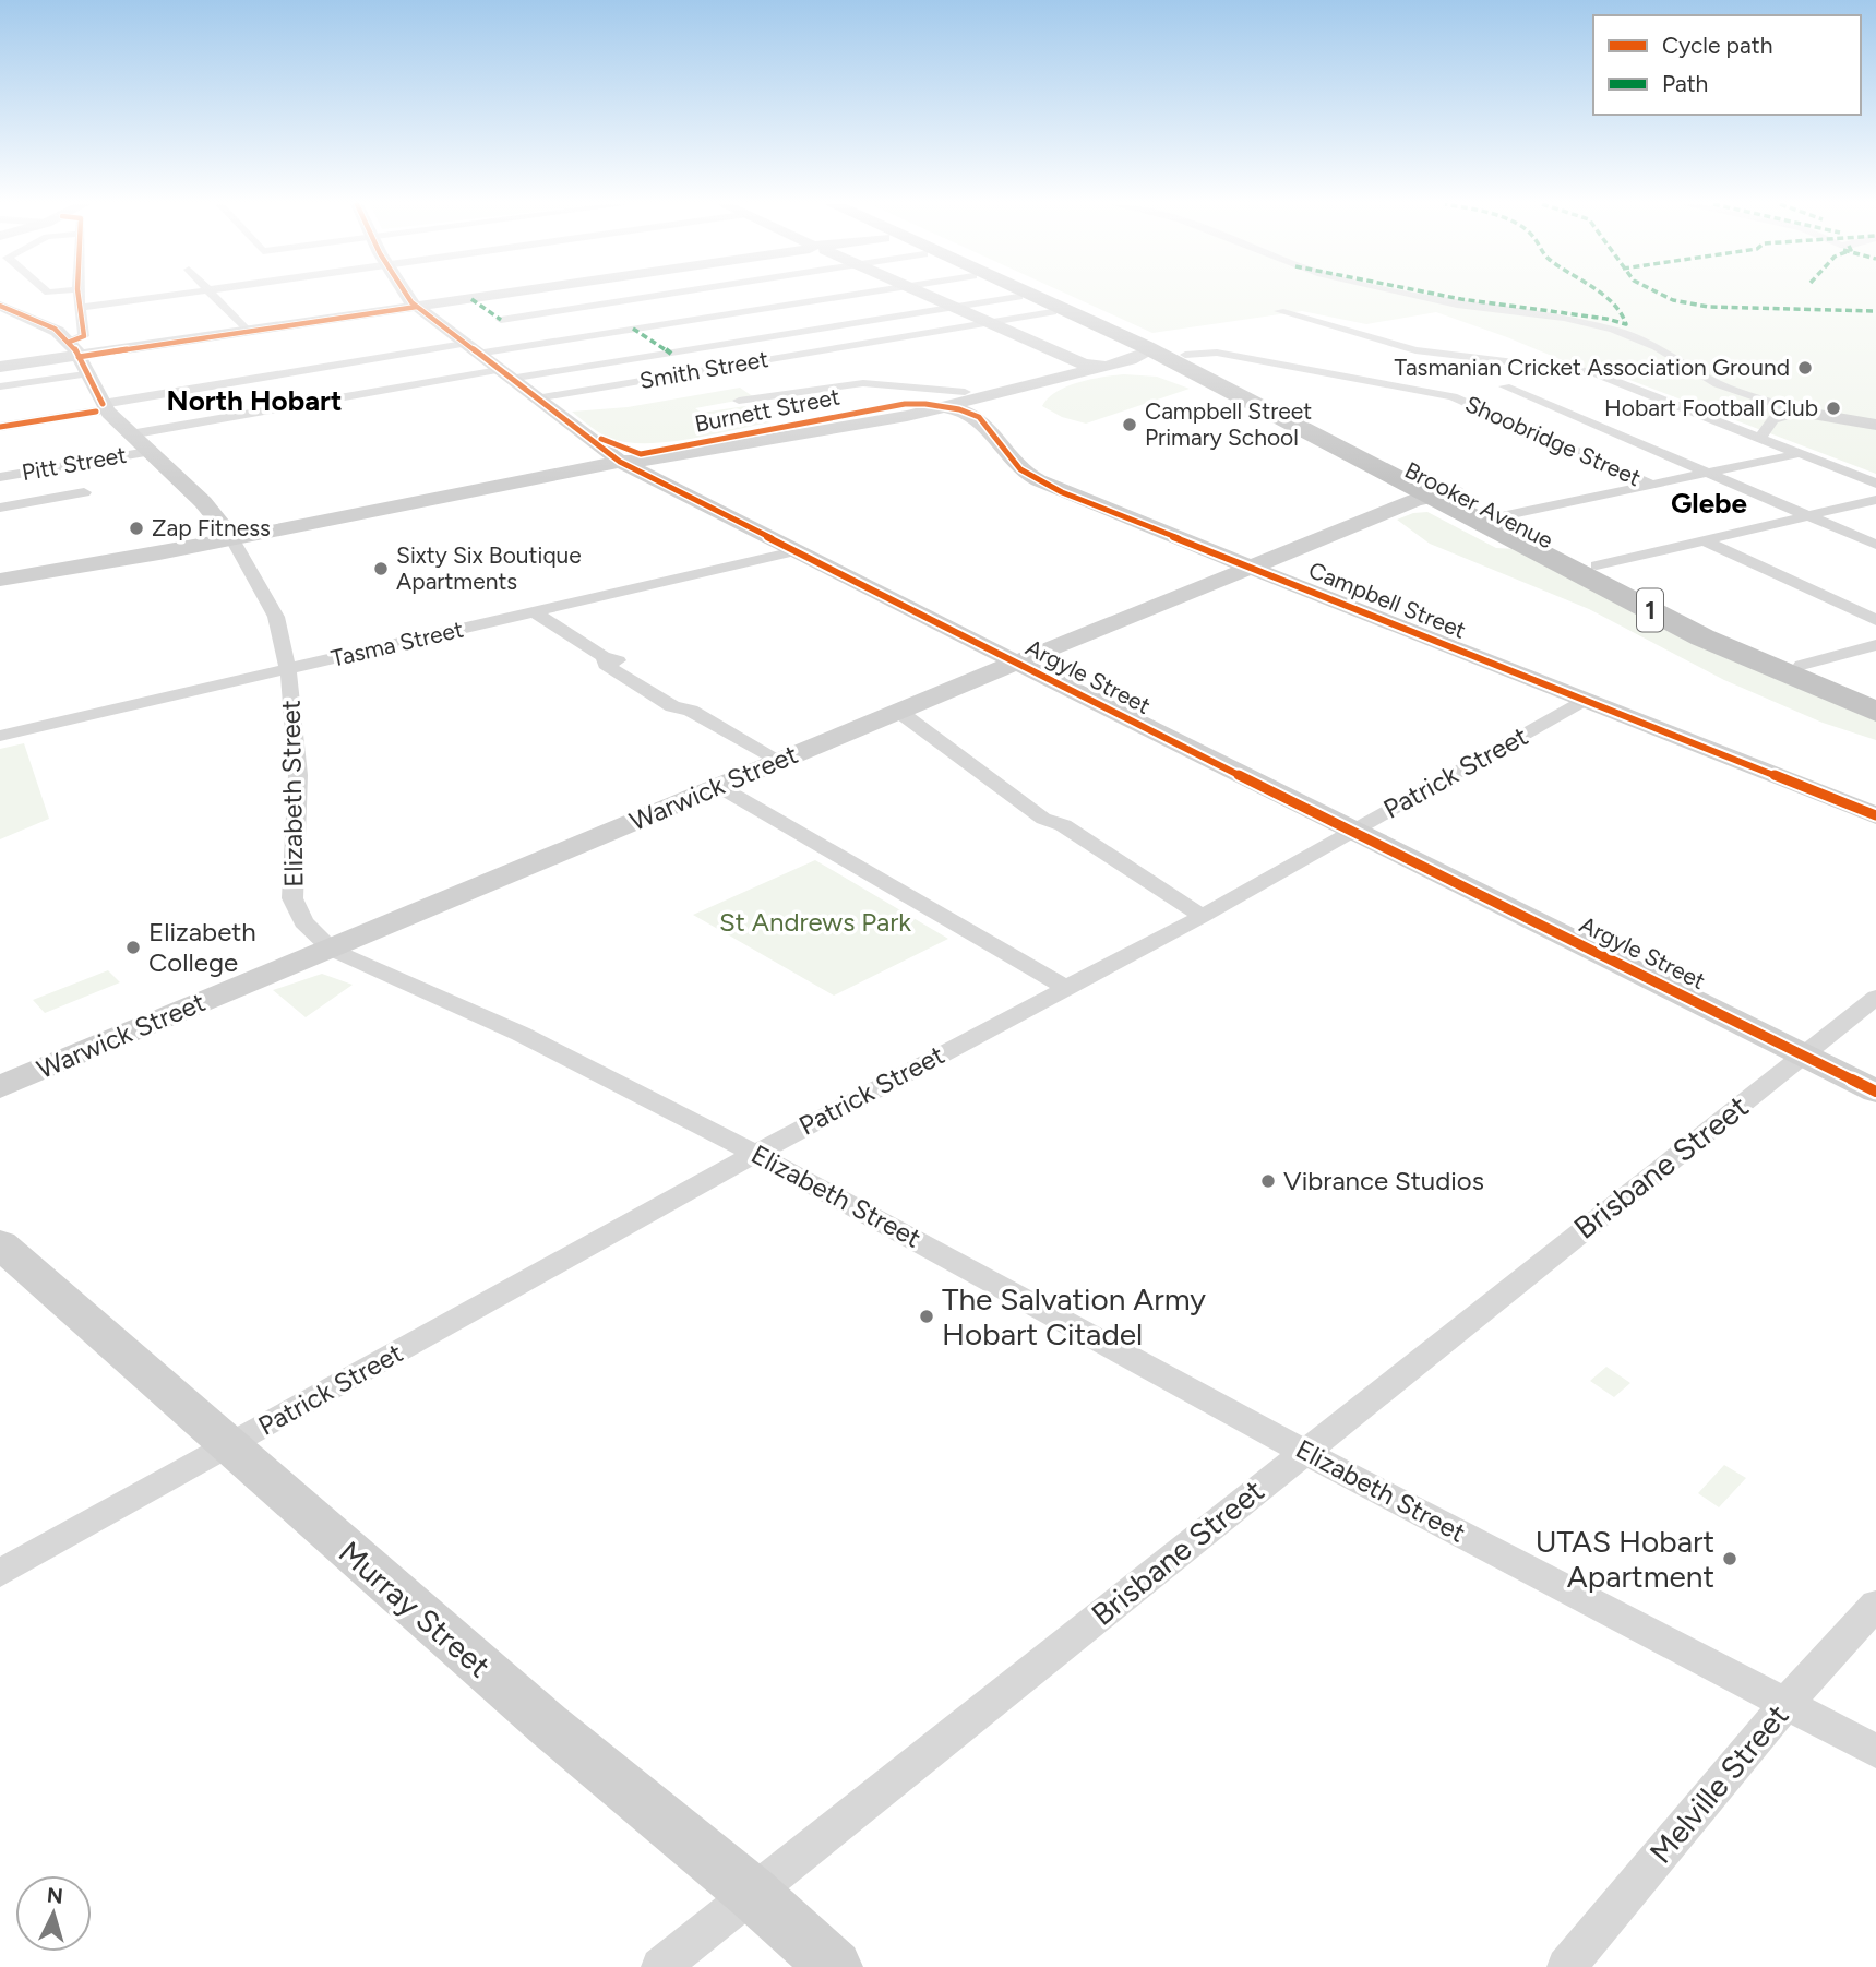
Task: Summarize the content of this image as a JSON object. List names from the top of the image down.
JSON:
{
  "streets": {
    "highway": ["Brooker Avenue", "1"],
    "main road": [
      "Burnett Street",
      "Campbell Street",
      "Argyle Street",
      "Warwick Street",
      "Elizabeth Street",
      "Murray Street"
    ],
    "street": [
      "Smith Street",
      "Shoobridge Street",
      "Pitt Street",
      "Tasma Street",
      "Patrick Street",
      "Brisbane Street",
      "Melville Street"
    ]
  },
  "crossings": [
    ["Smith Street", "Argyle Street"],
    ["Burnett Street", "Brooker Avenue"],
    ["Burnett Street", "1"],
    ["Burnett Street", "Argyle Street"],
    ["Burnett Street", "Elizabeth Street"],
    ["Shoobridge Street", "Brooker Avenue"],
    ["Pitt Street", "Elizabeth Street"],
    ["Brooker Avenue", "1"],
    ["Brooker Avenue", "Warwick Street"],
    ["Campbell Street", "Patrick Street"],
    ["Campbell Street", "Warwick Street"],
    ["Tasma Street", "Argyle Street"],
    ["Tasma Street", "Elizabeth Street"],
    ["Argyle Street", "Patrick Street"],
    ["Argyle Street", "Warwick Street"],
    ["Argyle Street", "Brisbane Street"],
    ["Patrick Street", "Elizabeth Street"],
    ["Patrick Street", "Murray Street"],
    ["Warwick Street", "Elizabeth Street"],
    ["Elizabeth Street", "Brisbane Street"],
    ["Elizabeth Street", "Melville Street"],
    ["Brisbane Street", "Murray Street"]
  ],
  "districts": ["North Hobart", "Glebe"],
  "parks": ["St Andrews Park"],
  "places": [
    "Tasmanian Cricket Association Ground",
    "Hobart Football Club",
    "Campbell Street Primary School",
    "Zap Fitness",
    "Sixty Six Boutique Apartments",
    "Elizabeth College",
    "Vibrance Studios",
    "The Salvation Army Hobart Citadel",
    "UTAS Hobart Apartment"
  ],
  "legend": ["Cycle path", "Path"],
  "north": "top"
}
